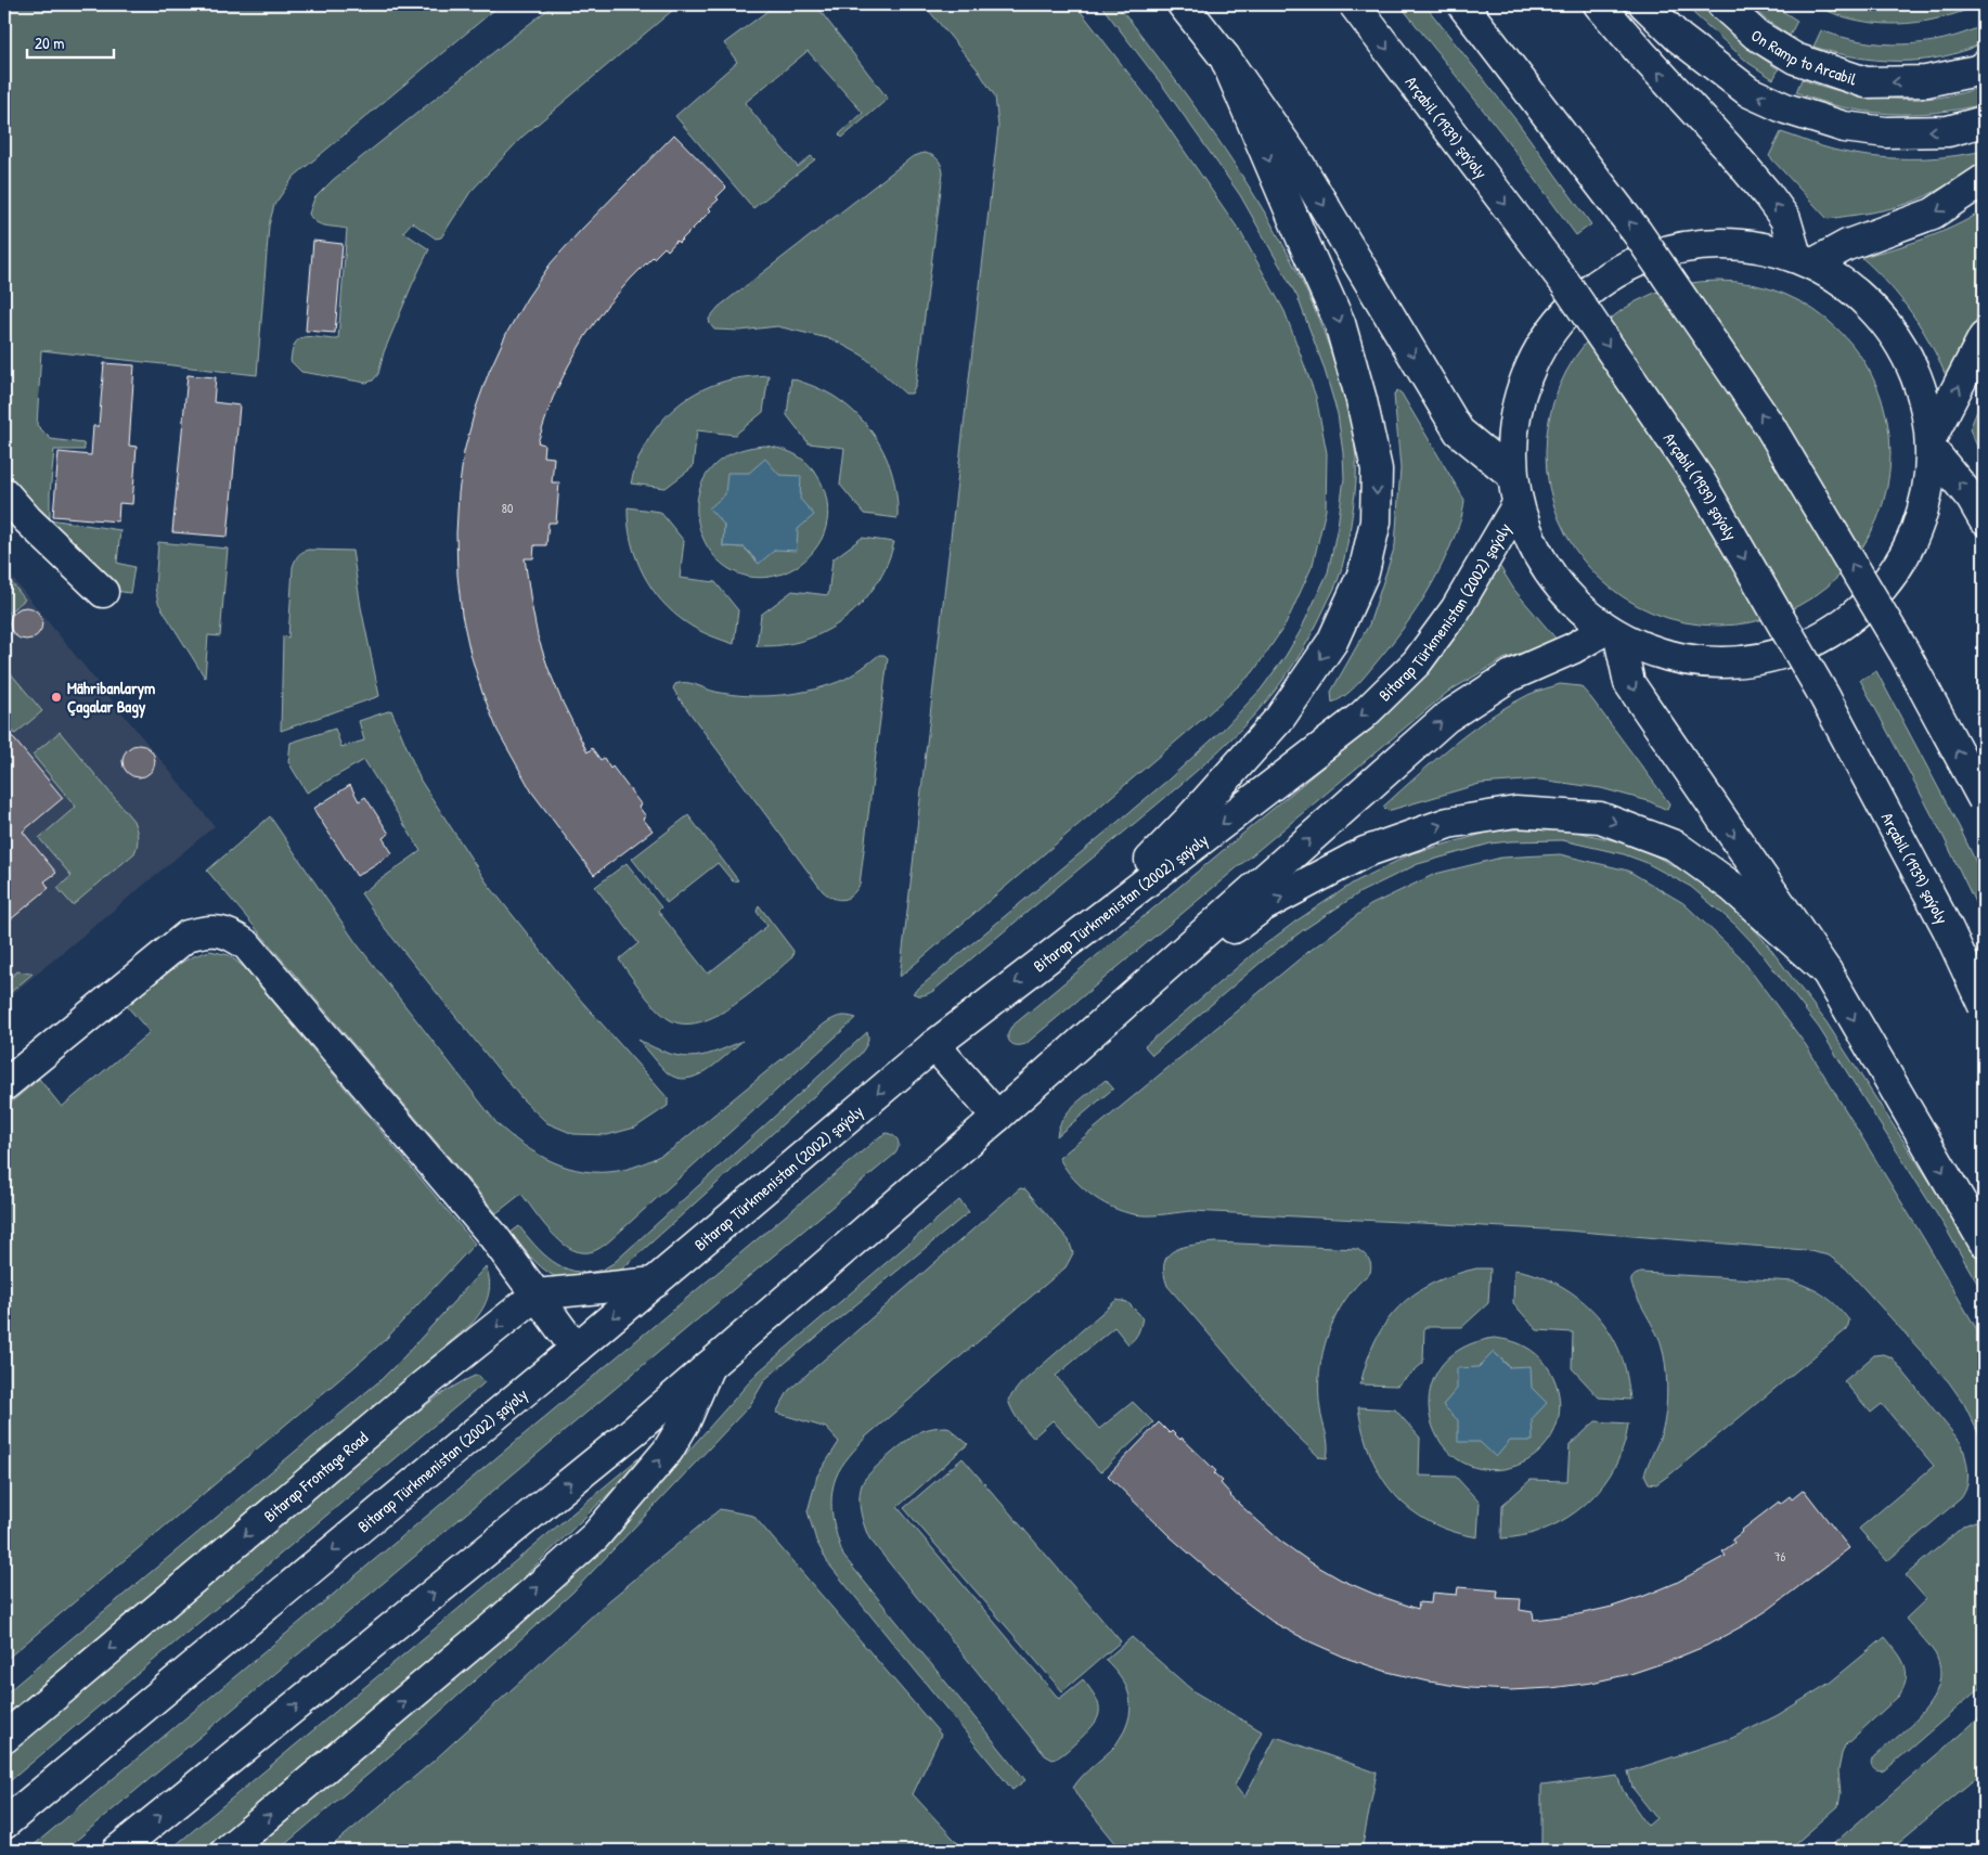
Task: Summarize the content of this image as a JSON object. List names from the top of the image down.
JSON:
{
  "streets": {
    "main road": [
      "On Ramp to Arcabil",
      "Arçabil (1939) şaýoly",
      "Bitarap Türkmenistan (2002) şaýoly",
      "Bitarap Frontage Road"
    ]
  },
  "places": ["Mähribanlarym Çagalar Bagy"],
  "house_numbers": ["80", "76"],
  "scale_bar": "20 m"
}
